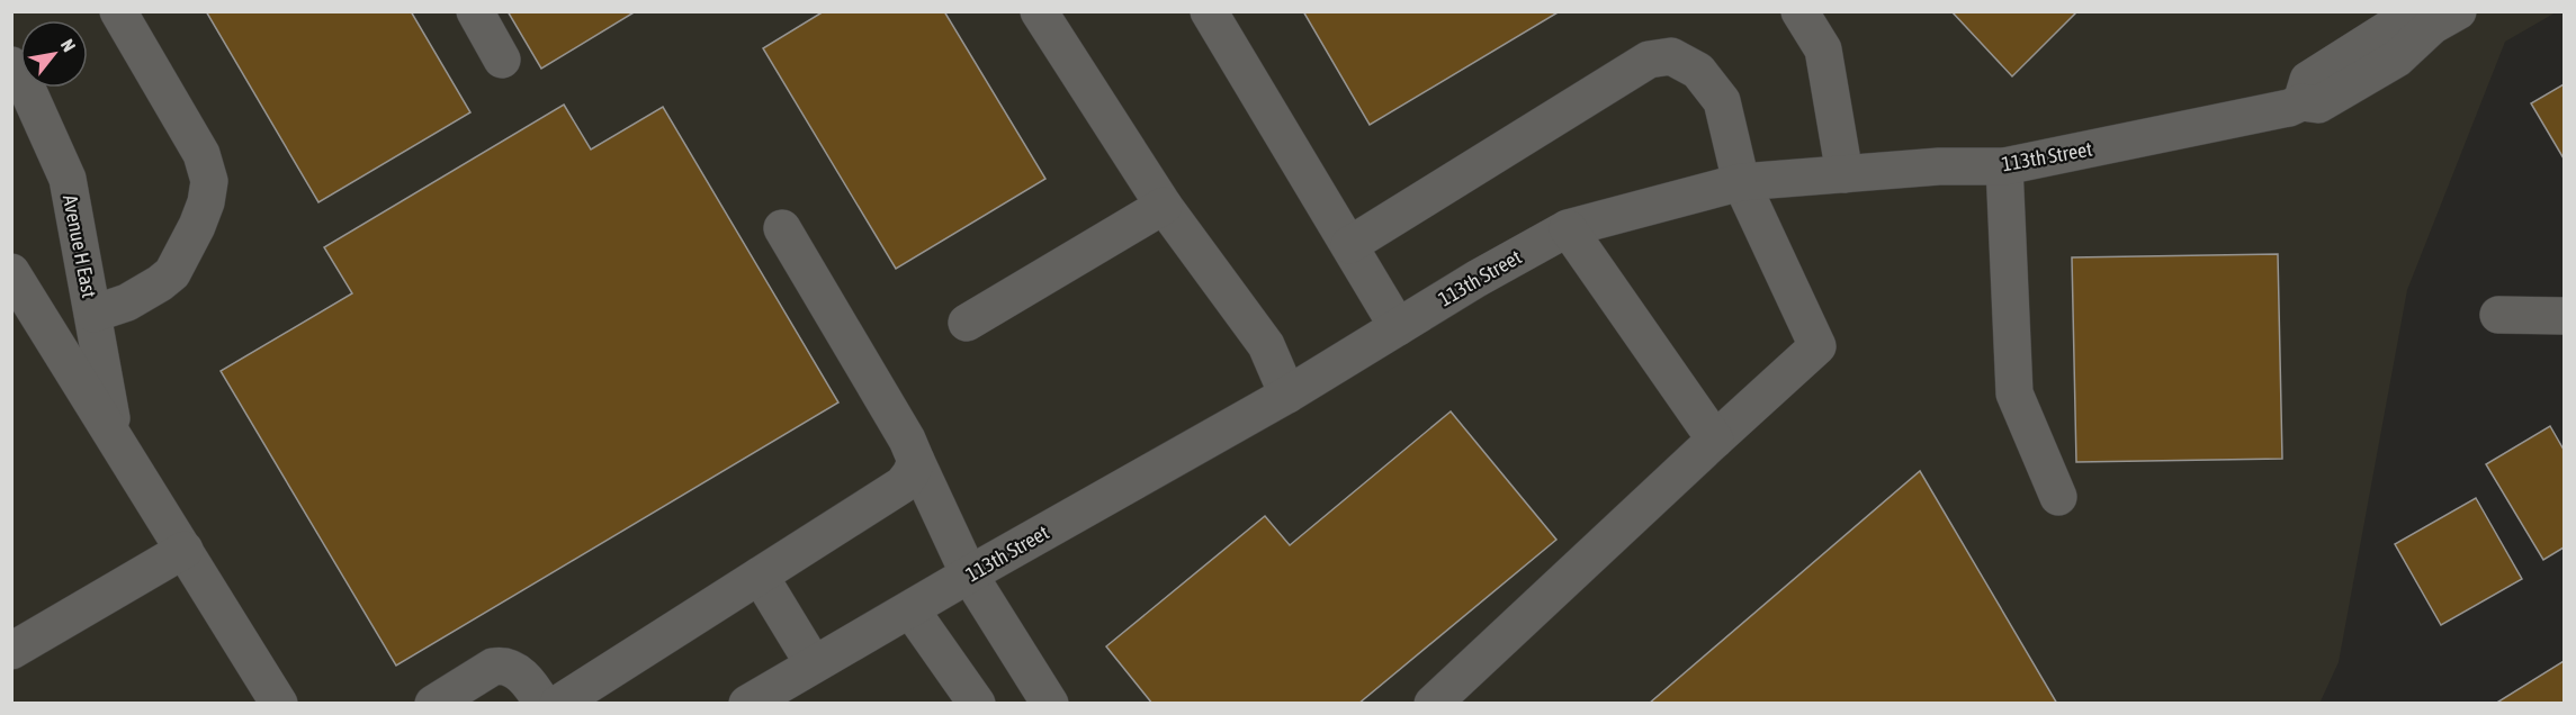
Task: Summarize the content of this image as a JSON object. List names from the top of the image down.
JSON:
{
  "streets": {
    "street": ["113th Street", "Avenue H East"]
  },
  "north": "top right"
}
